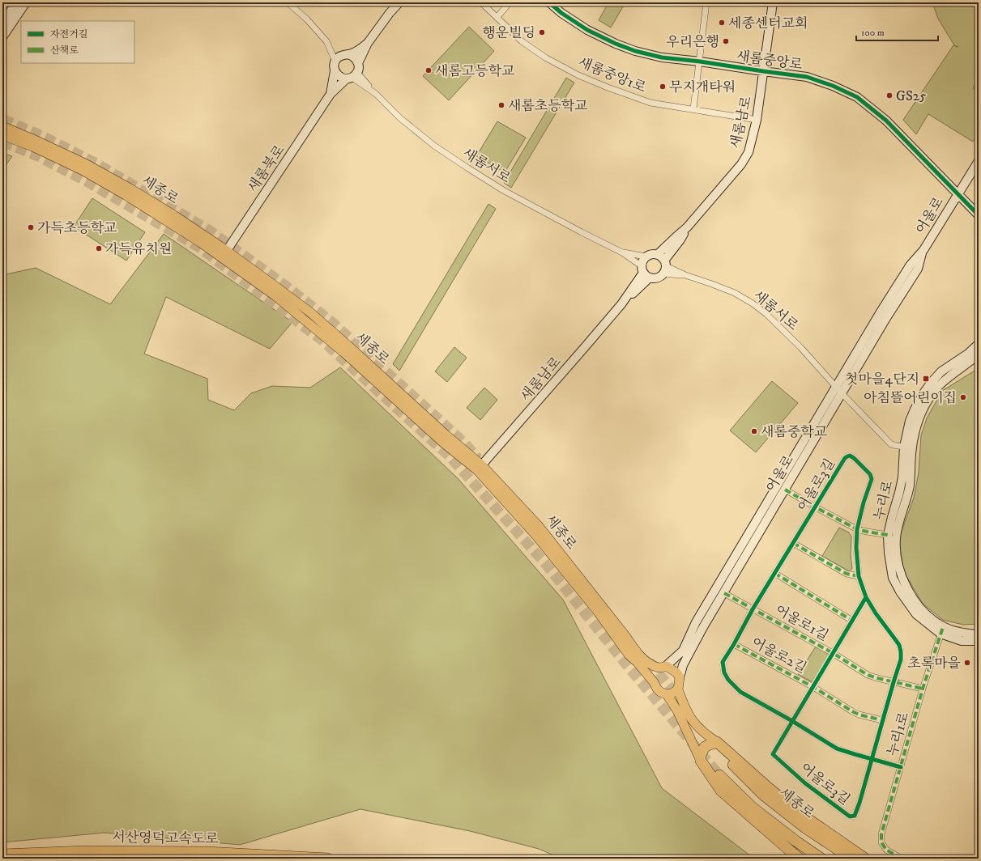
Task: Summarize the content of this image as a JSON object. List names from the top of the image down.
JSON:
{
  "streets": {
    "highway": ["세종로", "서산영덕고속도로"],
    "street": [
      "새롬중앙로",
      "새롬중앙1로",
      "새롬남로",
      "새롬서로",
      "새롬북로",
      "어울로",
      "어울로3길",
      "누리로",
      "어울로1길",
      "어울로2길",
      "누리1로"
    ]
  },
  "crossings": [
    ["새롬중앙로", "새롬남로"],
    ["새롬중앙로", "어울로"],
    ["새롬중앙1로", "새롬남로"],
    ["새롬남로", "새롬서로"],
    ["새롬남로", "세종로"],
    ["새롬서로", "새롬북로"],
    ["새롬서로", "어울로"],
    ["새롬서로", "누리로"],
    ["새롬북로", "세종로"],
    ["세종로", "어울로"],
    ["어울로", "어울로1길"],
    ["어울로3길", "어울로1길"],
    ["어울로3길", "어울로2길"],
    ["누리로", "누리1로"],
    ["어울로1길", "어울로2길"],
    ["어울로1길", "누리1로"],
    ["어울로2길", "누리1로"]
  ],
  "places": {
    "other": [
      "세종센터교회",
      "행운빌딩",
      "우리은행",
      "새롬고등학교",
      "무지개타워",
      "GS25",
      "새롬초등학교",
      "가득초등학교",
      "가득유치원",
      "아침뜰어린이집",
      "새롬중학교",
      "초록마을"
    ],
    "transit": ["첫마을4단지"]
  },
  "legend": ["자전거길", "산책로"],
  "scale_bar": "100 m"
}
